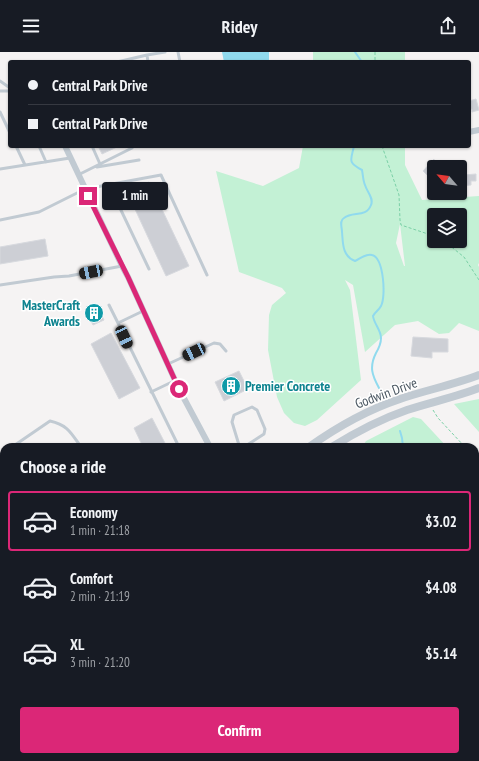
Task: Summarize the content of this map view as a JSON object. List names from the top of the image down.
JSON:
{
  "streets": {
    "street": ["Godwin Drive"]
  },
  "places": {
    "building": ["MasterCraft Awards", "Premier Concrete"]
  },
  "north": "top left",
  "page": {
    "header": "Ridey",
    "banner": ["Central Park Drive", "Central Park Drive"],
    "bubble": "1 min",
    "heading": "Choose a ride",
    "list": [
      {
        "name": "Economy",
        "note": "1 min · 21:18",
        "value": "$3.02"
      },
      {
        "name": "Comfort",
        "note": "2 min · 21:19",
        "value": "$4.08"
      },
      {
        "name": "XL",
        "note": "3 min · 21:20",
        "value": "$5.14"
      }
    ],
    "buttons": "Confirm"
  }
}
